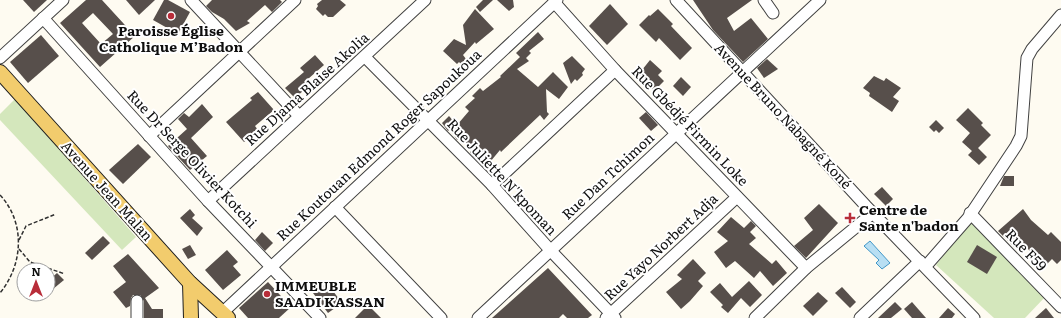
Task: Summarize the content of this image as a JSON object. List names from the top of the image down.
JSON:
{
  "streets": {
    "main road": ["Avenue Jean Malan"],
    "street": [
      "Rue Djama Blaise Akolia",
      "Avenue Bruno Nabagné Koné",
      "Rue Gbédjé Firmin Loke",
      "Rue Koutouan Edmond Roger Sapoukoua",
      "Rue Dr Serge Olivier Kotchi",
      "Rue Dan Tchimon",
      "Rue Juliette N'kpoman",
      "Rue Yayo Norbert Adja",
      "Rue F59"
    ]
  },
  "crossings": [
    ["Rue Djama Blaise Akolia", "Rue Dr Serge Olivier Kotchi"],
    ["Rue Djama Blaise Akolia", "Rue Juliette N'kpoman"],
    ["Avenue Bruno Nabagné Koné", "Rue Dan Tchimon"],
    ["Rue Gbédjé Firmin Loke", "Rue Koutouan Edmond Roger Sapoukoua"],
    ["Rue Gbédjé Firmin Loke", "Rue Dan Tchimon"],
    ["Rue Gbédjé Firmin Loke", "Rue Yayo Norbert Adja"],
    ["Rue Koutouan Edmond Roger Sapoukoua", "Rue Dr Serge Olivier Kotchi"],
    ["Rue Koutouan Edmond Roger Sapoukoua", "Rue Juliette N'kpoman"],
    ["Rue Dan Tchimon", "Rue Juliette N'kpoman"],
    ["Rue Juliette N'kpoman", "Rue Yayo Norbert Adja"]
  ],
  "places": {
    "other": ["Paroisse Église Catholique M’Badon", "IMMEUBLE SAADI KASSAN"],
    "health": ["Centre de Sante n'badon"]
  },
  "north": "top"
}
